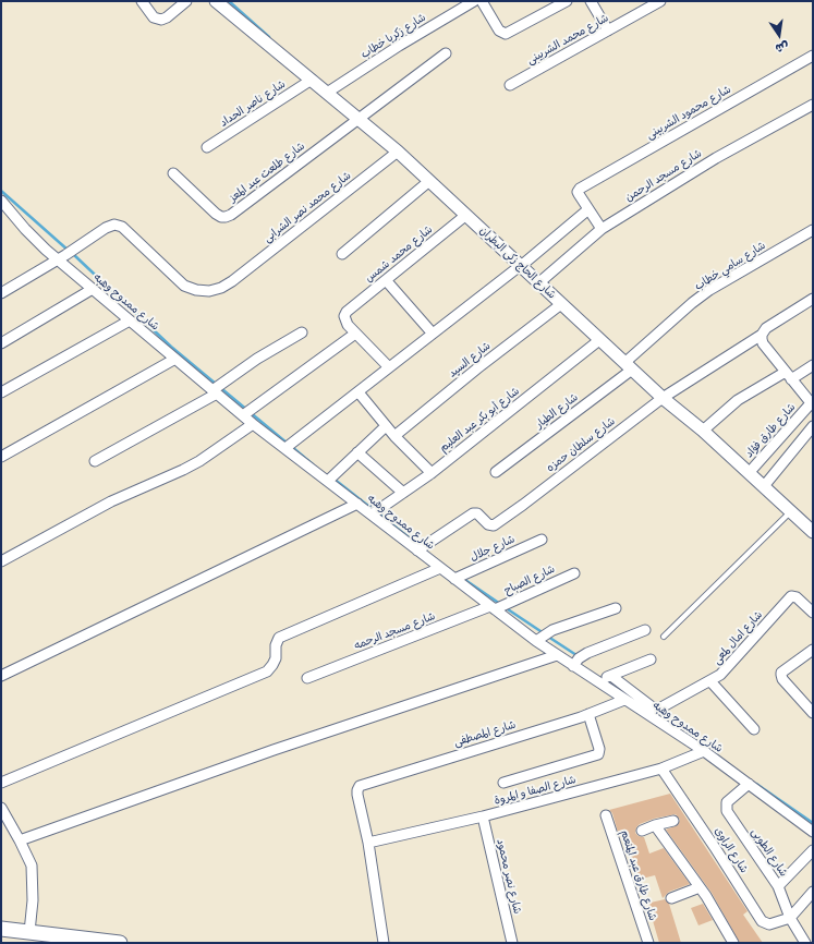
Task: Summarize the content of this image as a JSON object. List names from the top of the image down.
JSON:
{
  "streets": {
    "street": [
      "شارع زكريا خطاب",
      "شارع محمد الشربينى",
      "شارع ناصر الحداد",
      "شارع محمود الشربينى",
      "شارع طلعت عبد المعز",
      "شارع مسجد الرحمن",
      "شارع محمد نصر الشرابى",
      "شارع محمد شمس",
      "شارع الحاج زكى البطران",
      "شارع سامي خطاب",
      "شارع ممدوح وهبه",
      "شارع السيد",
      "شارع الطيار",
      "شارع أبو بكر عبد العليم",
      "شارع طارق فؤاد",
      "شارع سلطان حمزه",
      "شارع جلال",
      "شارع الصباح",
      "شارع مسجد الرحمه",
      "شارع امال لمعى",
      "شارع المصطفى",
      "شارع الصفا و المروة",
      "شارع الراوى",
      "شارع الطوبى",
      "شارع طارق عبد المنعم",
      "شارع نصر محمود"
    ]
  },
  "crossings": [
    ["شارع زكريا خطاب", "شارع الحاج زكى البطران"],
    ["شارع ناصر الحداد", "شارع الحاج زكى البطران"],
    ["شارع طلعت عبد المعز", "شارع الحاج زكى البطران"],
    ["شارع مسجد الرحمن", "شارع الحاج زكى البطران"],
    ["شارع محمد نصر الشرابى", "شارع الحاج زكى البطران"],
    ["شارع محمد نصر الشرابى", "شارع ممدوح وهبه"],
    ["شارع محمد شمس", "شارع الحاج زكى البطران"],
    ["شارع الحاج زكى البطران", "شارع سامي خطاب"],
    ["شارع الحاج زكى البطران", "شارع السيد"],
    ["شارع الحاج زكى البطران", "شارع الطيار"],
    ["شارع الحاج زكى البطران", "شارع أبو بكر عبد العليم"],
    ["شارع الحاج زكى البطران", "شارع طارق فؤاد"],
    ["شارع الحاج زكى البطران", "شارع سلطان حمزه"],
    ["شارع سامي خطاب", "شارع الطيار"],
    ["شارع ممدوح وهبه", "شارع أبو بكر عبد العليم"],
    ["شارع ممدوح وهبه", "شارع سلطان حمزه"],
    ["شارع ممدوح وهبه", "شارع جلال"],
    ["شارع ممدوح وهبه", "شارع الصباح"],
    ["شارع ممدوح وهبه", "شارع مسجد الرحمه"],
    ["شارع ممدوح وهبه", "شارع المصطفى"],
    ["شارع ممدوح وهبه", "شارع الصفا و المروة"],
    ["شارع ممدوح وهبه", "شارع الطوبى"],
    ["شارع الصباح", "شارع مسجد الرحمه"],
    ["شارع المصطفى", "شارع الصفا و المروة"],
    ["شارع الصفا و المروة", "شارع الراوى"],
    ["شارع الصفا و المروة", "شارع نصر محمود"],
    ["شارع الراوى", "شارع الطوبى"]
  ],
  "north": "bottom"
}
